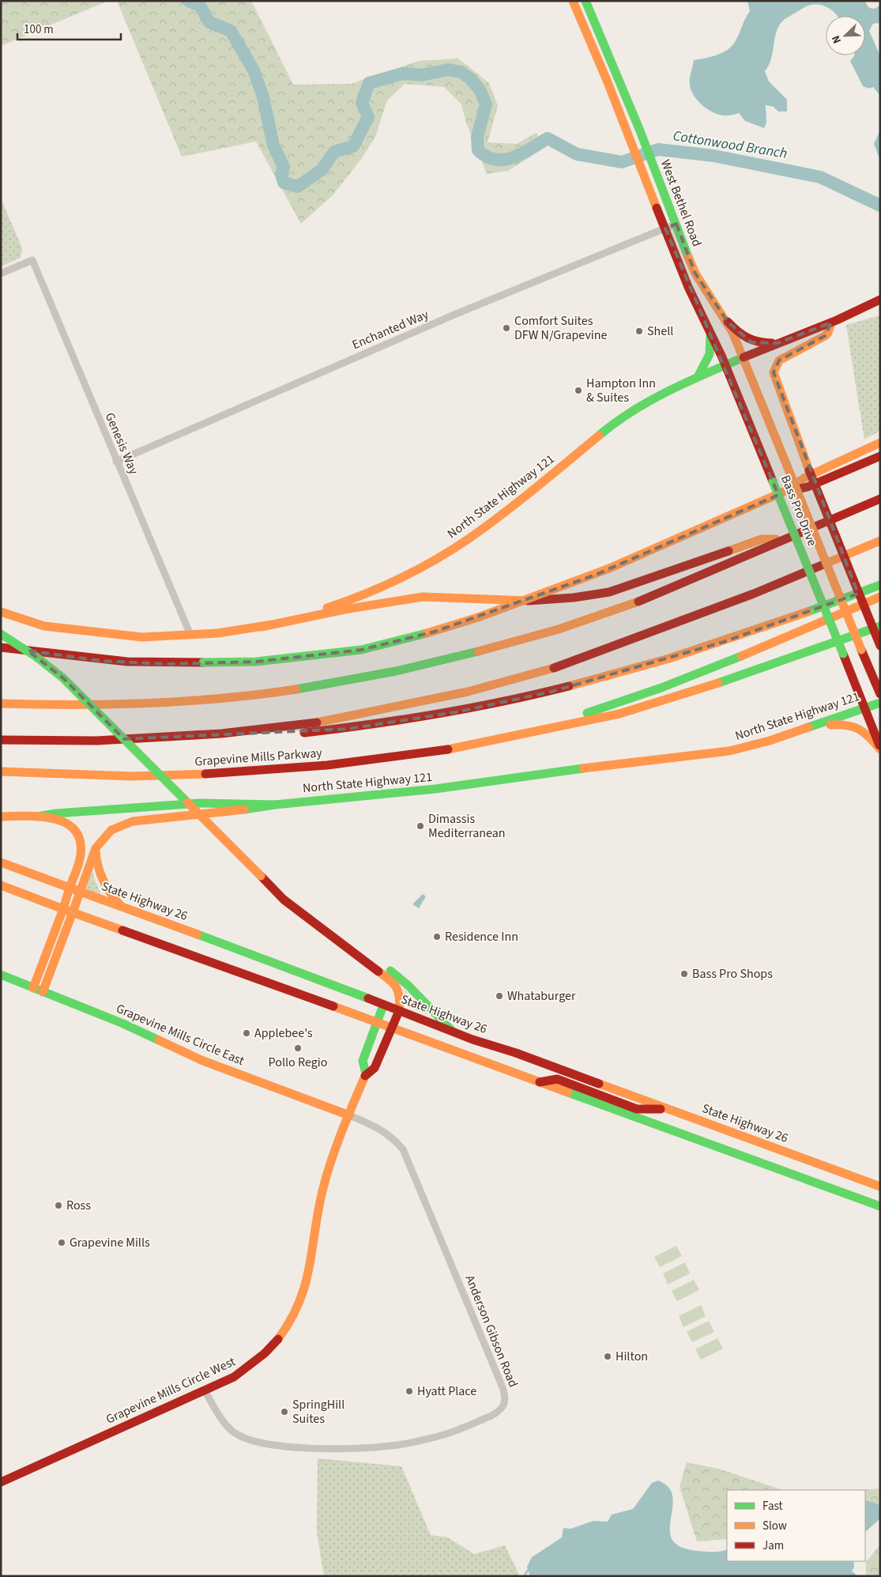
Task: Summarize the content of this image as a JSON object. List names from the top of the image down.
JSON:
{
  "streets": {
    "main road": [
      "West Bethel Road",
      "North State Highway 121",
      "Bass Pro Drive",
      "Grapevine Mills Parkway",
      "State Highway 26",
      "Grapevine Mills Circle East",
      "Grapevine Mills Circle West"
    ],
    "street": ["Enchanted Way", "Genesis Way", "Anderson Gibson Road"]
  },
  "crossings": [
    ["West Bethel Road", "Enchanted Way"],
    ["West Bethel Road", "Bass Pro Drive"],
    ["Enchanted Way", "Genesis Way"],
    ["Genesis Way", "North State Highway 121"],
    ["North State Highway 121", "Bass Pro Drive"],
    ["Grapevine Mills Circle East", "Anderson Gibson Road"],
    ["Grapevine Mills Circle East", "Grapevine Mills Circle West"],
    ["Anderson Gibson Road", "Grapevine Mills Circle West"]
  ],
  "water": ["Cottonwood Branch"],
  "places": [
    "Comfort Suites DFW N/Grapevine",
    "Shell",
    "Hampton Inn & Suites",
    "Dimassis Mediterranean",
    "Residence Inn",
    "Bass Pro Shops",
    "Whataburger",
    "Applebee's",
    "Pollo Regio",
    "Ross",
    "Grapevine Mills",
    "Hilton",
    "Hyatt Place",
    "SpringHill Suites"
  ],
  "legend": ["Fast", "Slow", "Jam"],
  "scale_bar": "100 m",
  "north": "bottom left"
}
